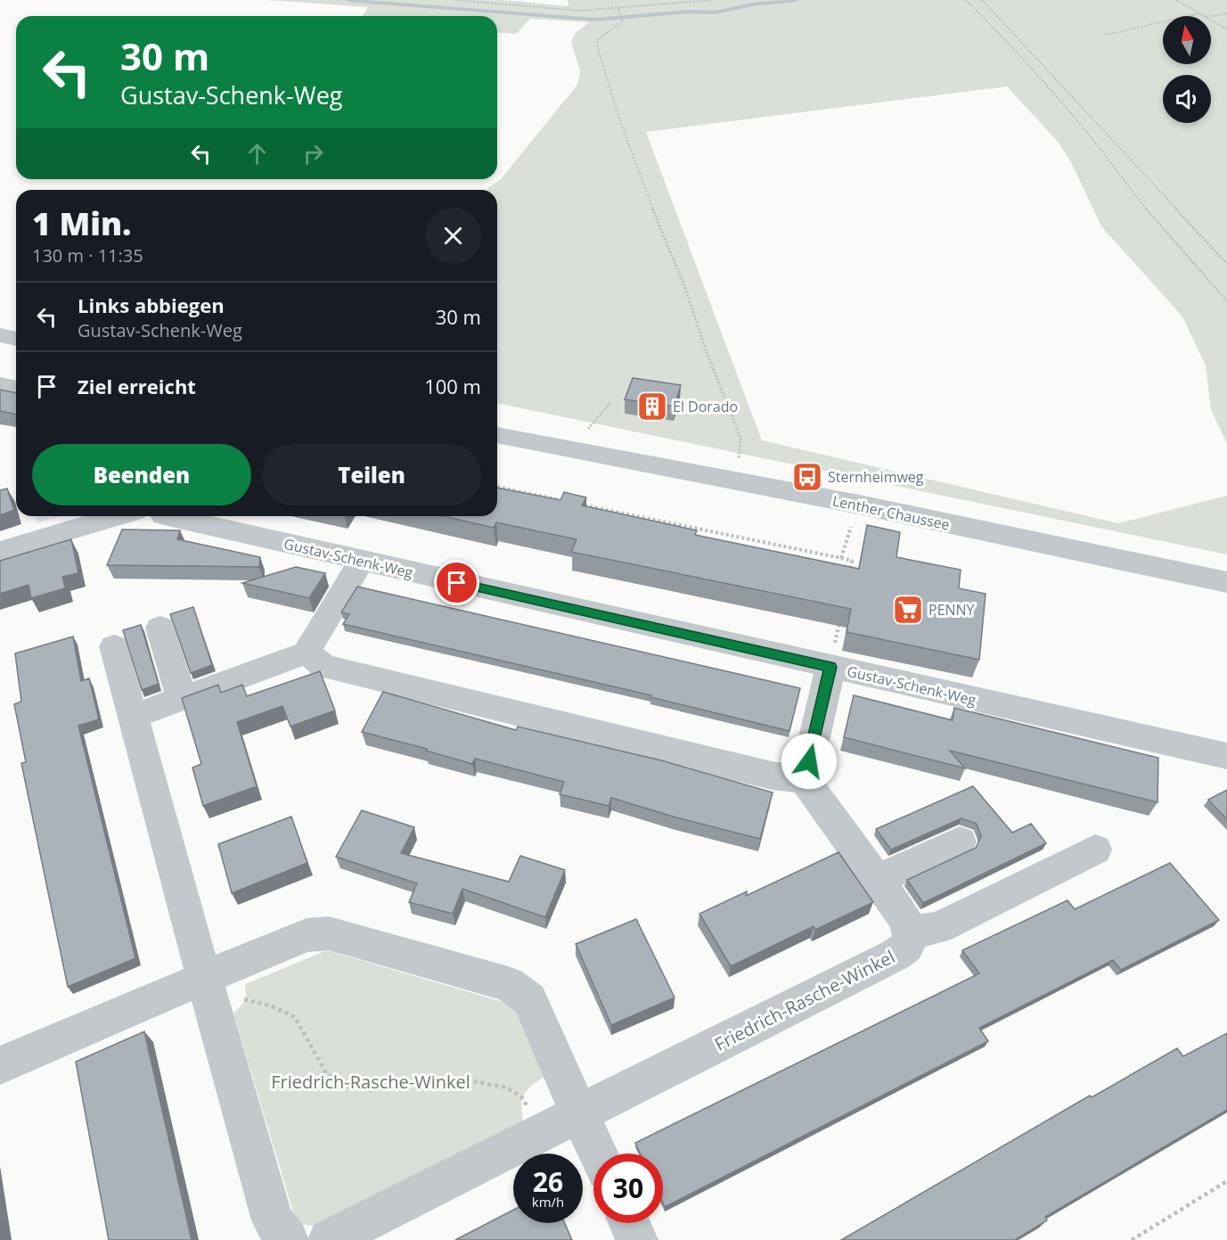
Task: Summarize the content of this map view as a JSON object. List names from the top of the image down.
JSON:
{
  "streets": {
    "street": ["Lenther Chaussee", "Gustav-Schenk-Weg", "Friedrich-Rasche-Winkel"]
  },
  "parks": ["Friedrich-Rasche-Winkel"],
  "places": {
    "building": ["El Dorado"],
    "bus stop": ["Sternheimweg"],
    "supermarket": ["PENNY"]
  },
  "north": "top",
  "page": {
    "turn": ["30 m", "Gustav-Schenk-Weg"],
    "heading": ["1 Min.", "130 m · 11:35"],
    "list": [
      {
        "name": "Links abbiegen",
        "note": "Gustav-Schenk-Weg",
        "value": "30 m"
      },
      {
        "name": "Ziel erreicht",
        "value": "100 m"
      }
    ],
    "buttons": ["Beenden", "Teilen"],
    "speed": "26 km/h",
    "limit": "30"
  }
}
